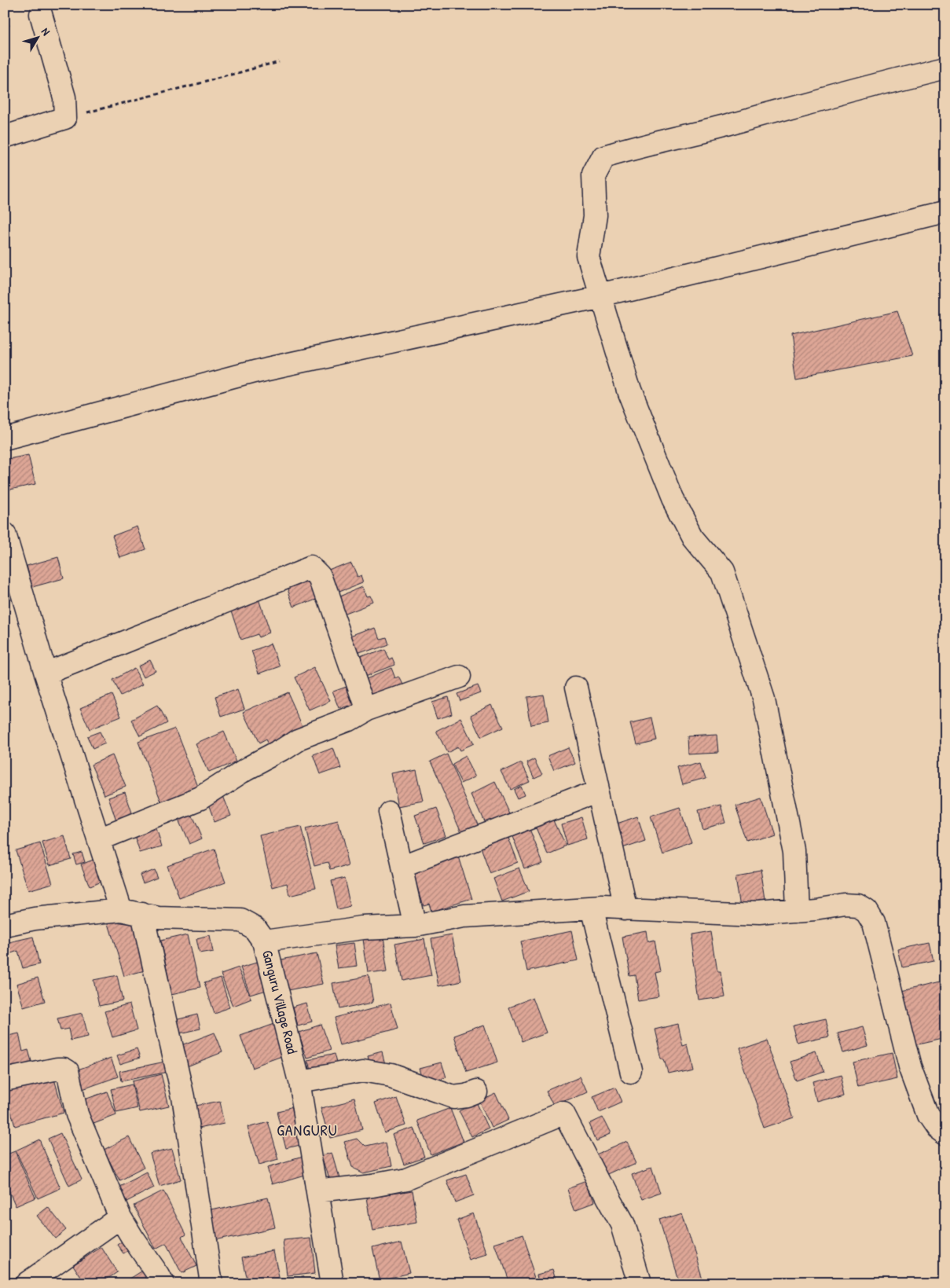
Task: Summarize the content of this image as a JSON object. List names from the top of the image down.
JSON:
{
  "streets": {
    "street": ["Ganguru Village Road"]
  },
  "districts": ["GANGURU"],
  "north": "top right"
}
